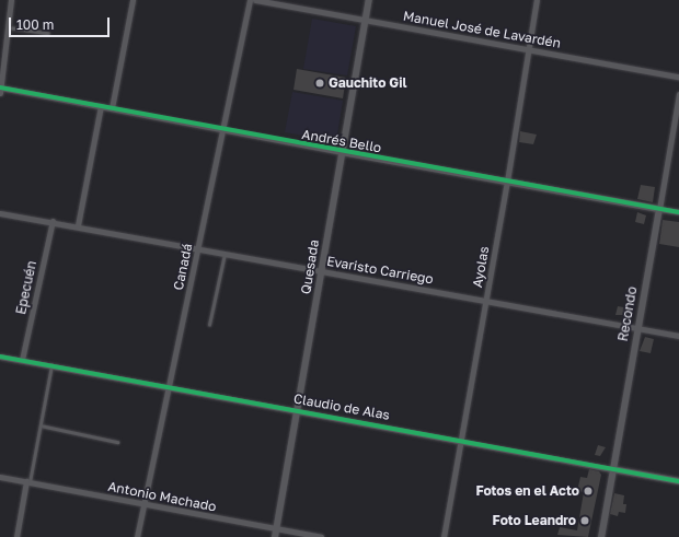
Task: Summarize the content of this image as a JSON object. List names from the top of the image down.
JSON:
{
  "streets": {
    "street": [
      "Manuel José de Lavardén",
      "Andrés Bello",
      "Canadá",
      "Quesada",
      "Ayolas",
      "Evaristo Carriego",
      "Epecuén",
      "Recondo",
      "Claudio de Alas",
      "Antonio Machado"
    ]
  },
  "crossings": [
    ["Manuel José de Lavardén", "Quesada"],
    ["Manuel José de Lavardén", "Ayolas"],
    ["Andrés Bello", "Canadá"],
    ["Andrés Bello", "Quesada"],
    ["Andrés Bello", "Ayolas"],
    ["Andrés Bello", "Recondo"],
    ["Canadá", "Evaristo Carriego"],
    ["Canadá", "Claudio de Alas"],
    ["Canadá", "Antonio Machado"],
    ["Quesada", "Evaristo Carriego"],
    ["Quesada", "Claudio de Alas"],
    ["Quesada", "Antonio Machado"],
    ["Ayolas", "Evaristo Carriego"],
    ["Ayolas", "Claudio de Alas"],
    ["Evaristo Carriego", "Epecuén"],
    ["Evaristo Carriego", "Recondo"],
    ["Epecuén", "Claudio de Alas"],
    ["Recondo", "Claudio de Alas"]
  ],
  "places": ["Gauchito Gil", "Fotos en el Acto", "Foto Leandro"],
  "scale_bar": "100 m"
}
